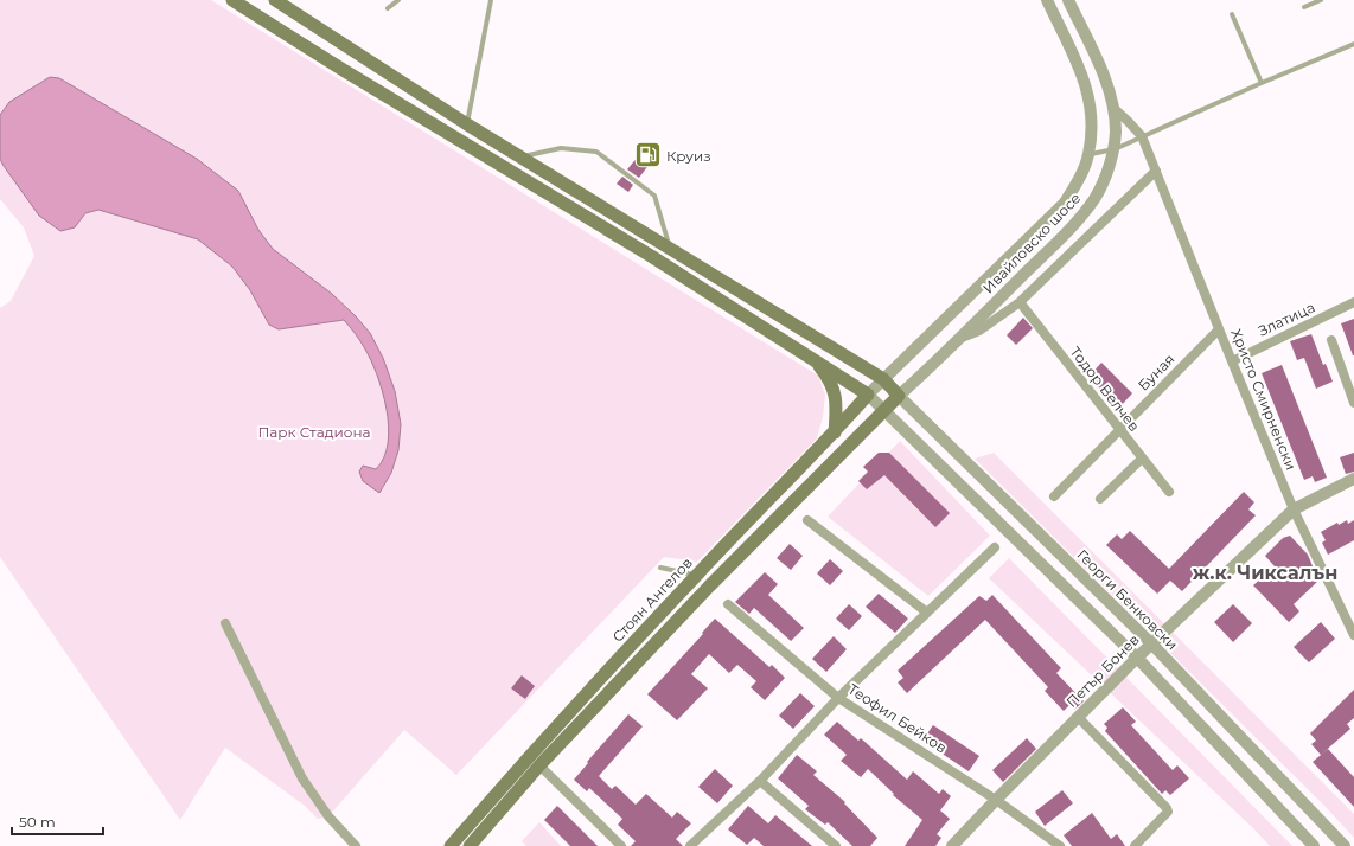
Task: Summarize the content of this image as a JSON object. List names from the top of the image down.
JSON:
{
  "streets": {
    "main road": ["Стоян Ангелов", "Георги Бенковски"],
    "street": [
      "Ивайловско шосе",
      "Златица",
      "Буная",
      "Тодор Велчев",
      "Христо Смирненски",
      "Петър Бонев",
      "Теофил Бейков"
    ]
  },
  "crossings": [
    ["Ивайловско шосе", "Стоян Ангелов"],
    ["Ивайловско шосе", "Георги Бенковски"],
    ["Златица", "Христо Смирненски"],
    ["Буная", "Тодор Велчев"],
    ["Буная", "Христо Смирненски"],
    ["Христо Смирненски", "Петър Бонев"],
    ["Стоян Ангелов", "Георги Бенковски"],
    ["Георги Бенковски", "Петър Бонев"],
    ["Петър Бонев", "Теофил Бейков"]
  ],
  "districts": ["ж.к. Чиксалън"],
  "parks": ["Парк Стадиона"],
  "places": {
    "fuel station": ["Круиз"]
  },
  "scale_bar": "50 m"
}
